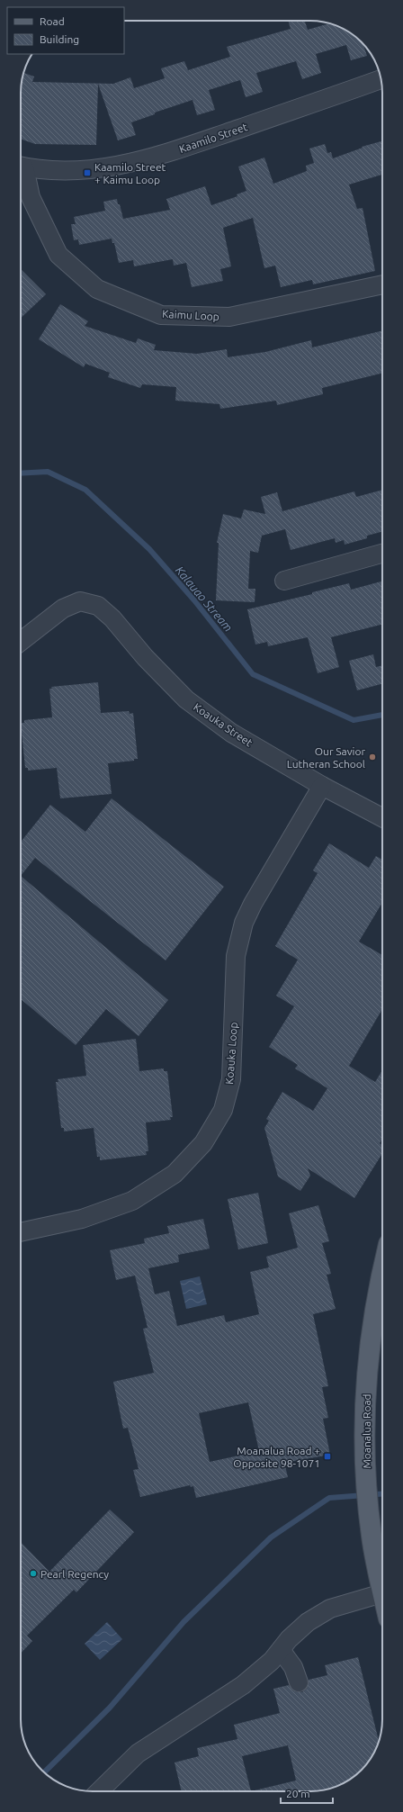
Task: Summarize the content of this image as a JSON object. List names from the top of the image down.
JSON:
{
  "streets": {
    "main road": ["Moanalua Road"],
    "street": [
      "Kaamilo Street",
      "Kaimu Loop",
      "Koauka Street",
      "Koauka Loop"
    ]
  },
  "crossings": [
    ["Koauka Street", "Koauka Loop"]
  ],
  "water": ["Kalauao Stream"],
  "places": {
    "transit": ["Kaamilo Street + Kaimu Loop", "Moanalua Road + Opposite 98-1071"],
    "other": ["Our Savior Lutheran School", "Pearl Regency"]
  },
  "legend": ["Road", "Building"],
  "scale_bar": "20 m"
}
